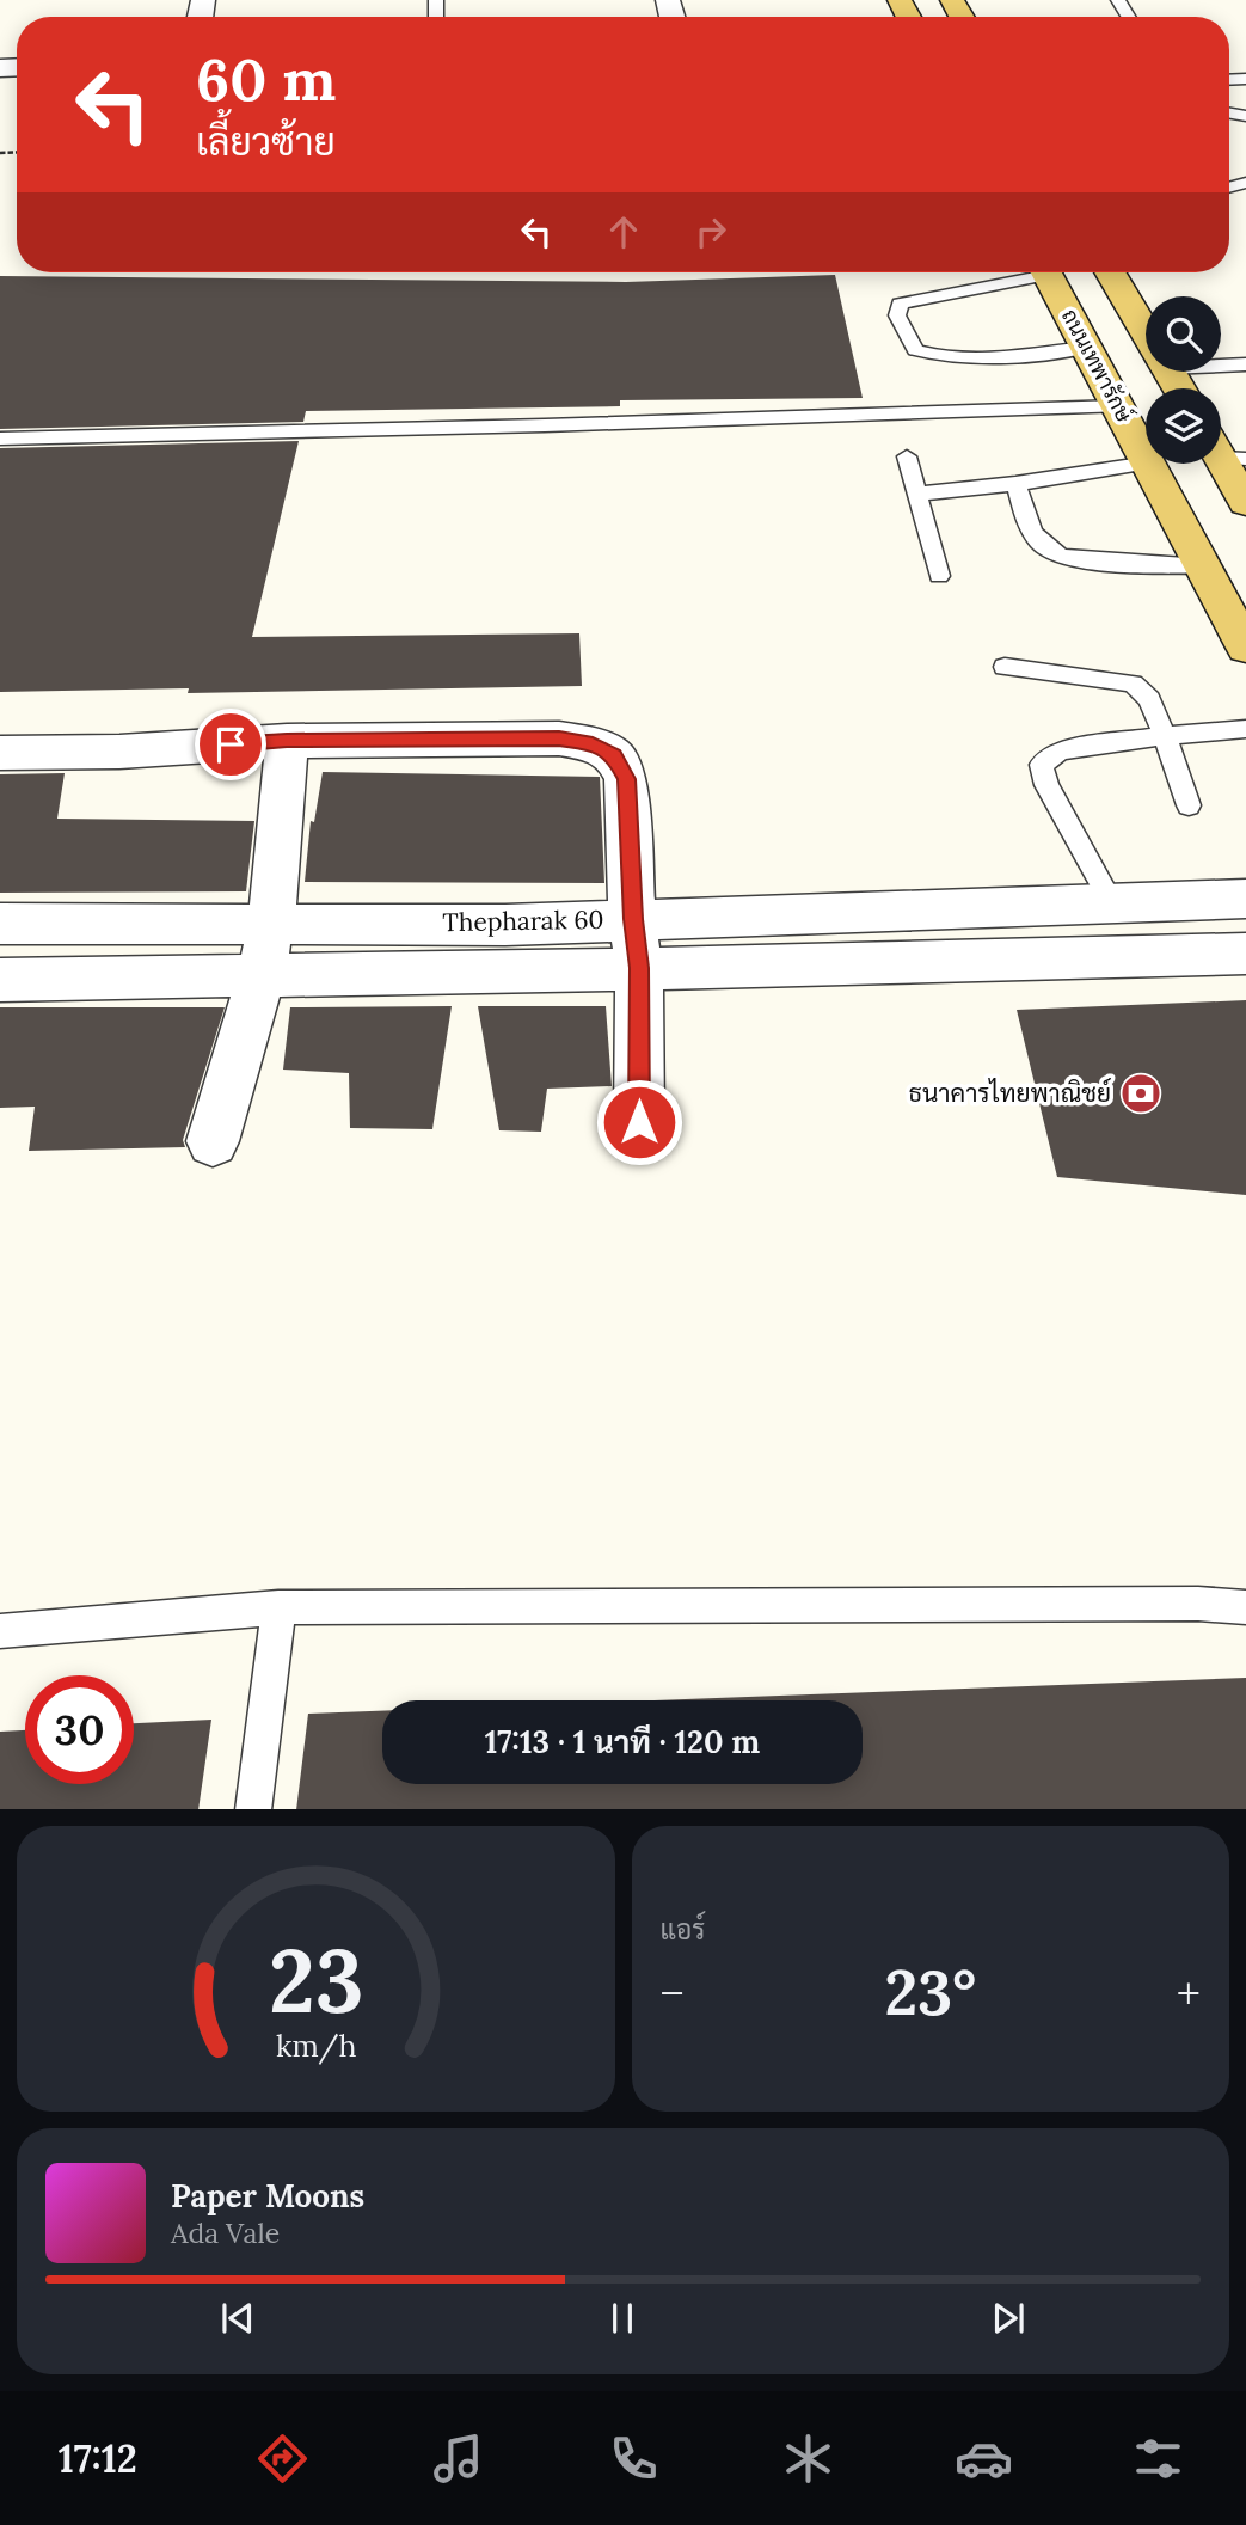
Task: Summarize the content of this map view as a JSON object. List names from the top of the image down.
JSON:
{
  "streets": {
    "main road": ["ถนนเทพารักษ์"],
    "street": ["Thepharak 60"]
  },
  "places": {
    "bank": ["ธนาคารไทยพาณิชย์"]
  },
  "page": {
    "turn": ["60 m", "เลี้ยวซ้าย"],
    "limit": "30",
    "trip": "17:13 · 1 นาที · 120 m",
    "tile": "แอร์",
    "heat": ["−", "23°", "+"],
    "song": ["Paper Moons", "Ada Vale"],
    "tabs": "17:12",
    "gauge": ["23", "km/h"]
  }
}
